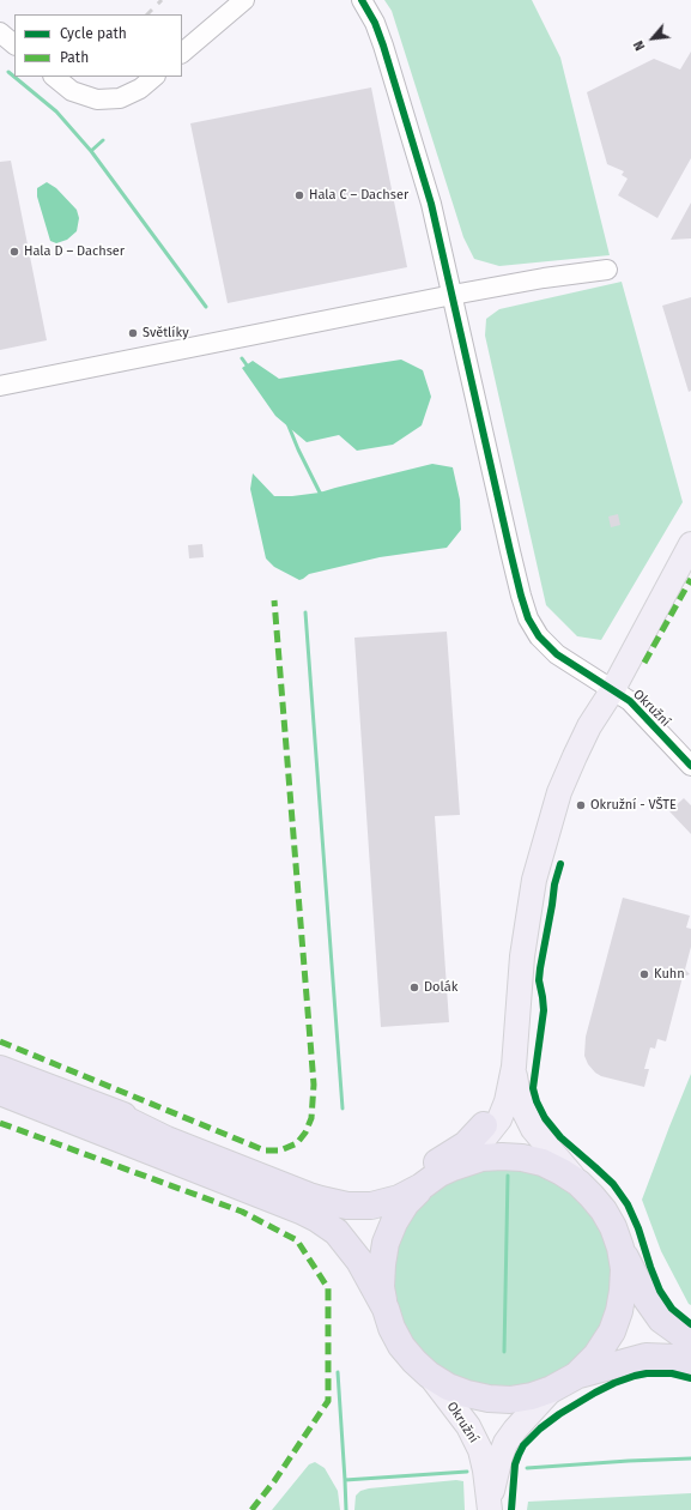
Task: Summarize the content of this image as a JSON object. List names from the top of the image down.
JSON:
{
  "streets": {
    "main road": ["Okružní"]
  },
  "places": [
    "Hala C – Dachser",
    "Hala D – Dachser",
    "Světlíky",
    "Okružní - VŠTE",
    "Kuhn",
    "Dolák"
  ],
  "legend": ["Cycle path", "Path"],
  "north": "bottom left"
}
